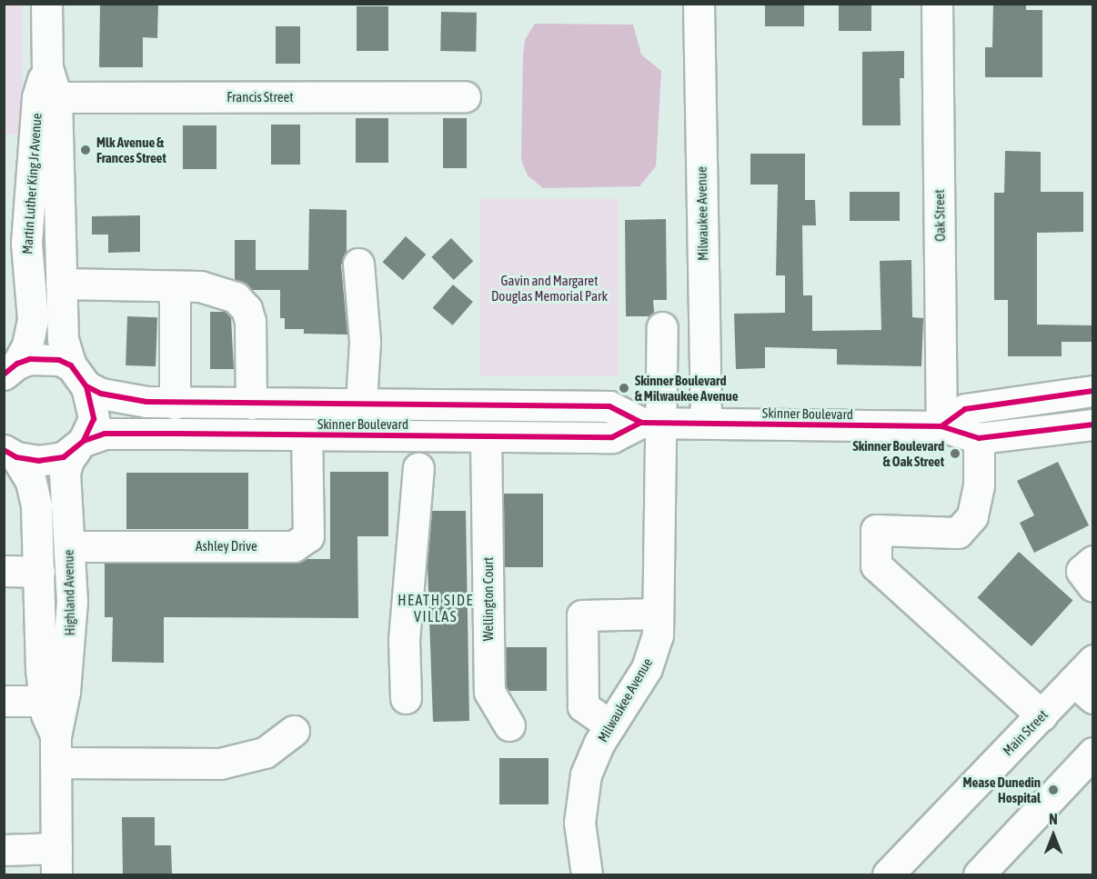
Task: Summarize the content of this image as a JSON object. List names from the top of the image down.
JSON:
{
  "streets": {
    "street": [
      "Francis Street",
      "Martin Luther King Jr Avenue",
      "Milwaukee Avenue",
      "Oak Street",
      "Skinner Boulevard",
      "Ashley Drive",
      "Highland Avenue",
      "Wellington Court",
      "Main Street"
    ]
  },
  "crossings": [
    ["Francis Street", "Martin Luther King Jr Avenue"],
    ["Martin Luther King Jr Avenue", "Skinner Boulevard"],
    ["Milwaukee Avenue", "Skinner Boulevard"],
    ["Oak Street", "Skinner Boulevard"],
    ["Skinner Boulevard", "Ashley Drive"],
    ["Skinner Boulevard", "Highland Avenue"],
    ["Skinner Boulevard", "Wellington Court"],
    ["Ashley Drive", "Highland Avenue"]
  ],
  "districts": ["HEATH SIDE VILLAS"],
  "parks": ["Gavin and Margaret Douglas Memorial Park"],
  "places": [
    "Mlk Avenue & Frances Street",
    "Skinner Boulevard & Milwaukee Avenue",
    "Skinner Boulevard & Oak Street",
    "Mease Dunedin Hospital"
  ],
  "north": "top"
}
